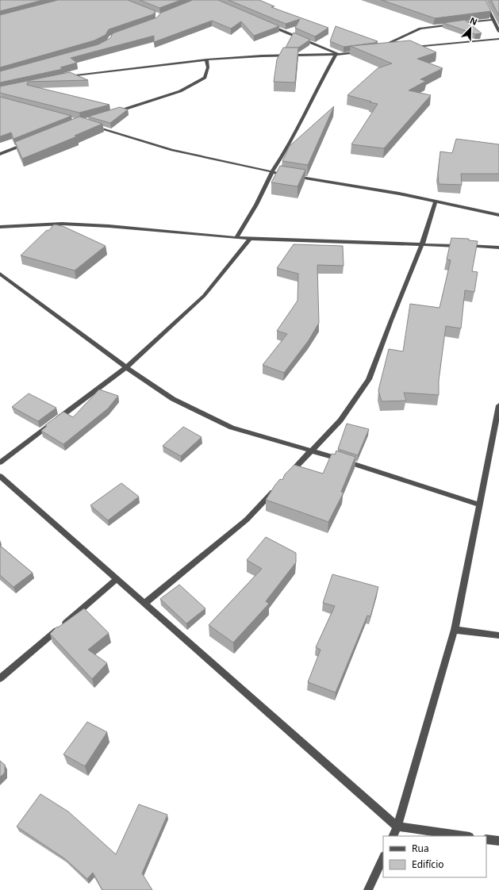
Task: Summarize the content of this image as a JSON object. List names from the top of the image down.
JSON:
{
  "legend": ["Rua", "Edifício"],
  "north": "top right"
}
